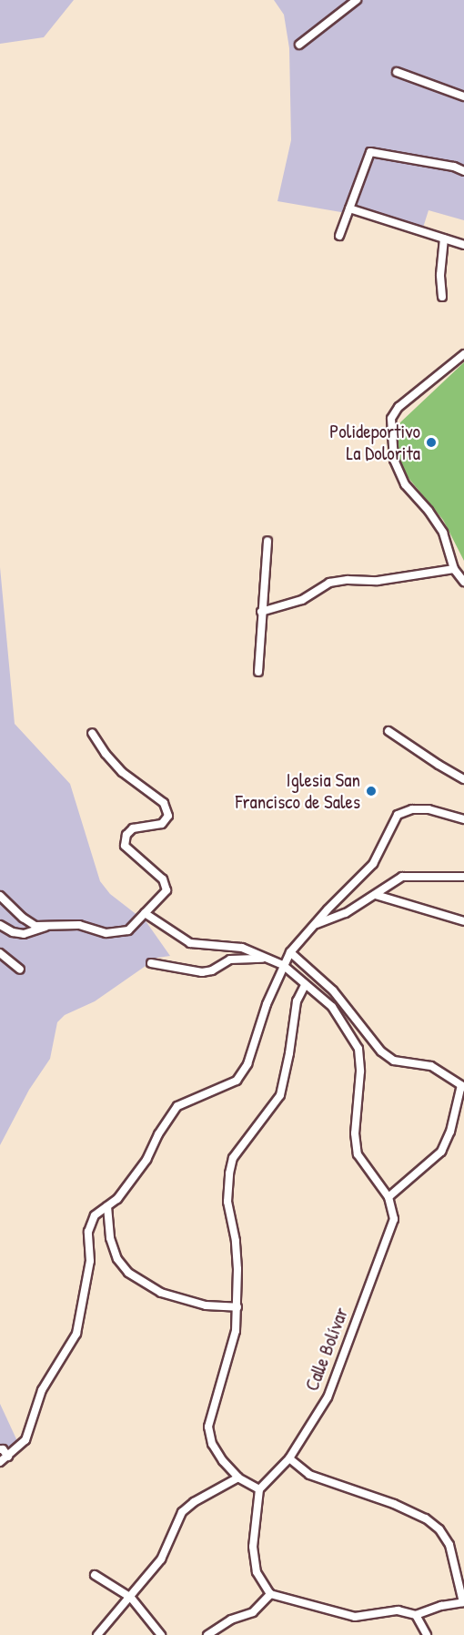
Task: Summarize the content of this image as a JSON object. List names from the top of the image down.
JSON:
{
  "streets": {
    "street": ["Calle Bolívar"]
  },
  "places": ["Polideportivo La Dolorita", "Iglesia San Francisco de Sales"]
}
